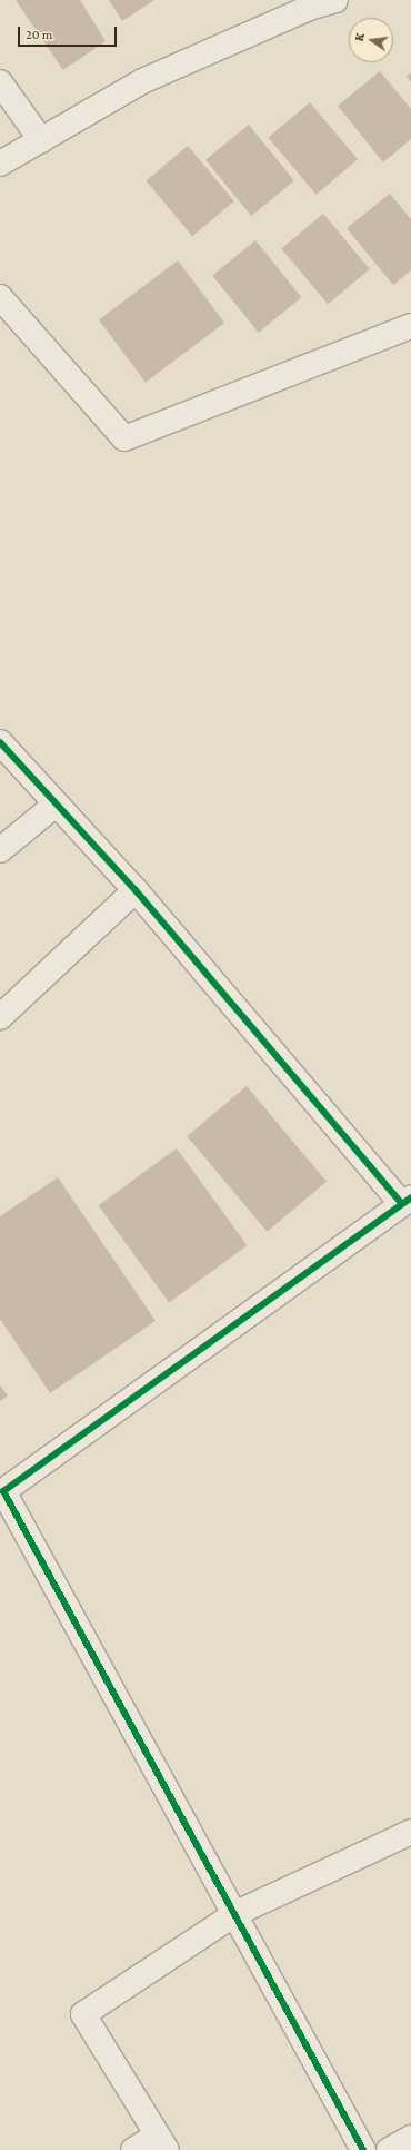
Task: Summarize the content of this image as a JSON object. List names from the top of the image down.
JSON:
{
  "scale_bar": "20 m",
  "north": "left"
}
